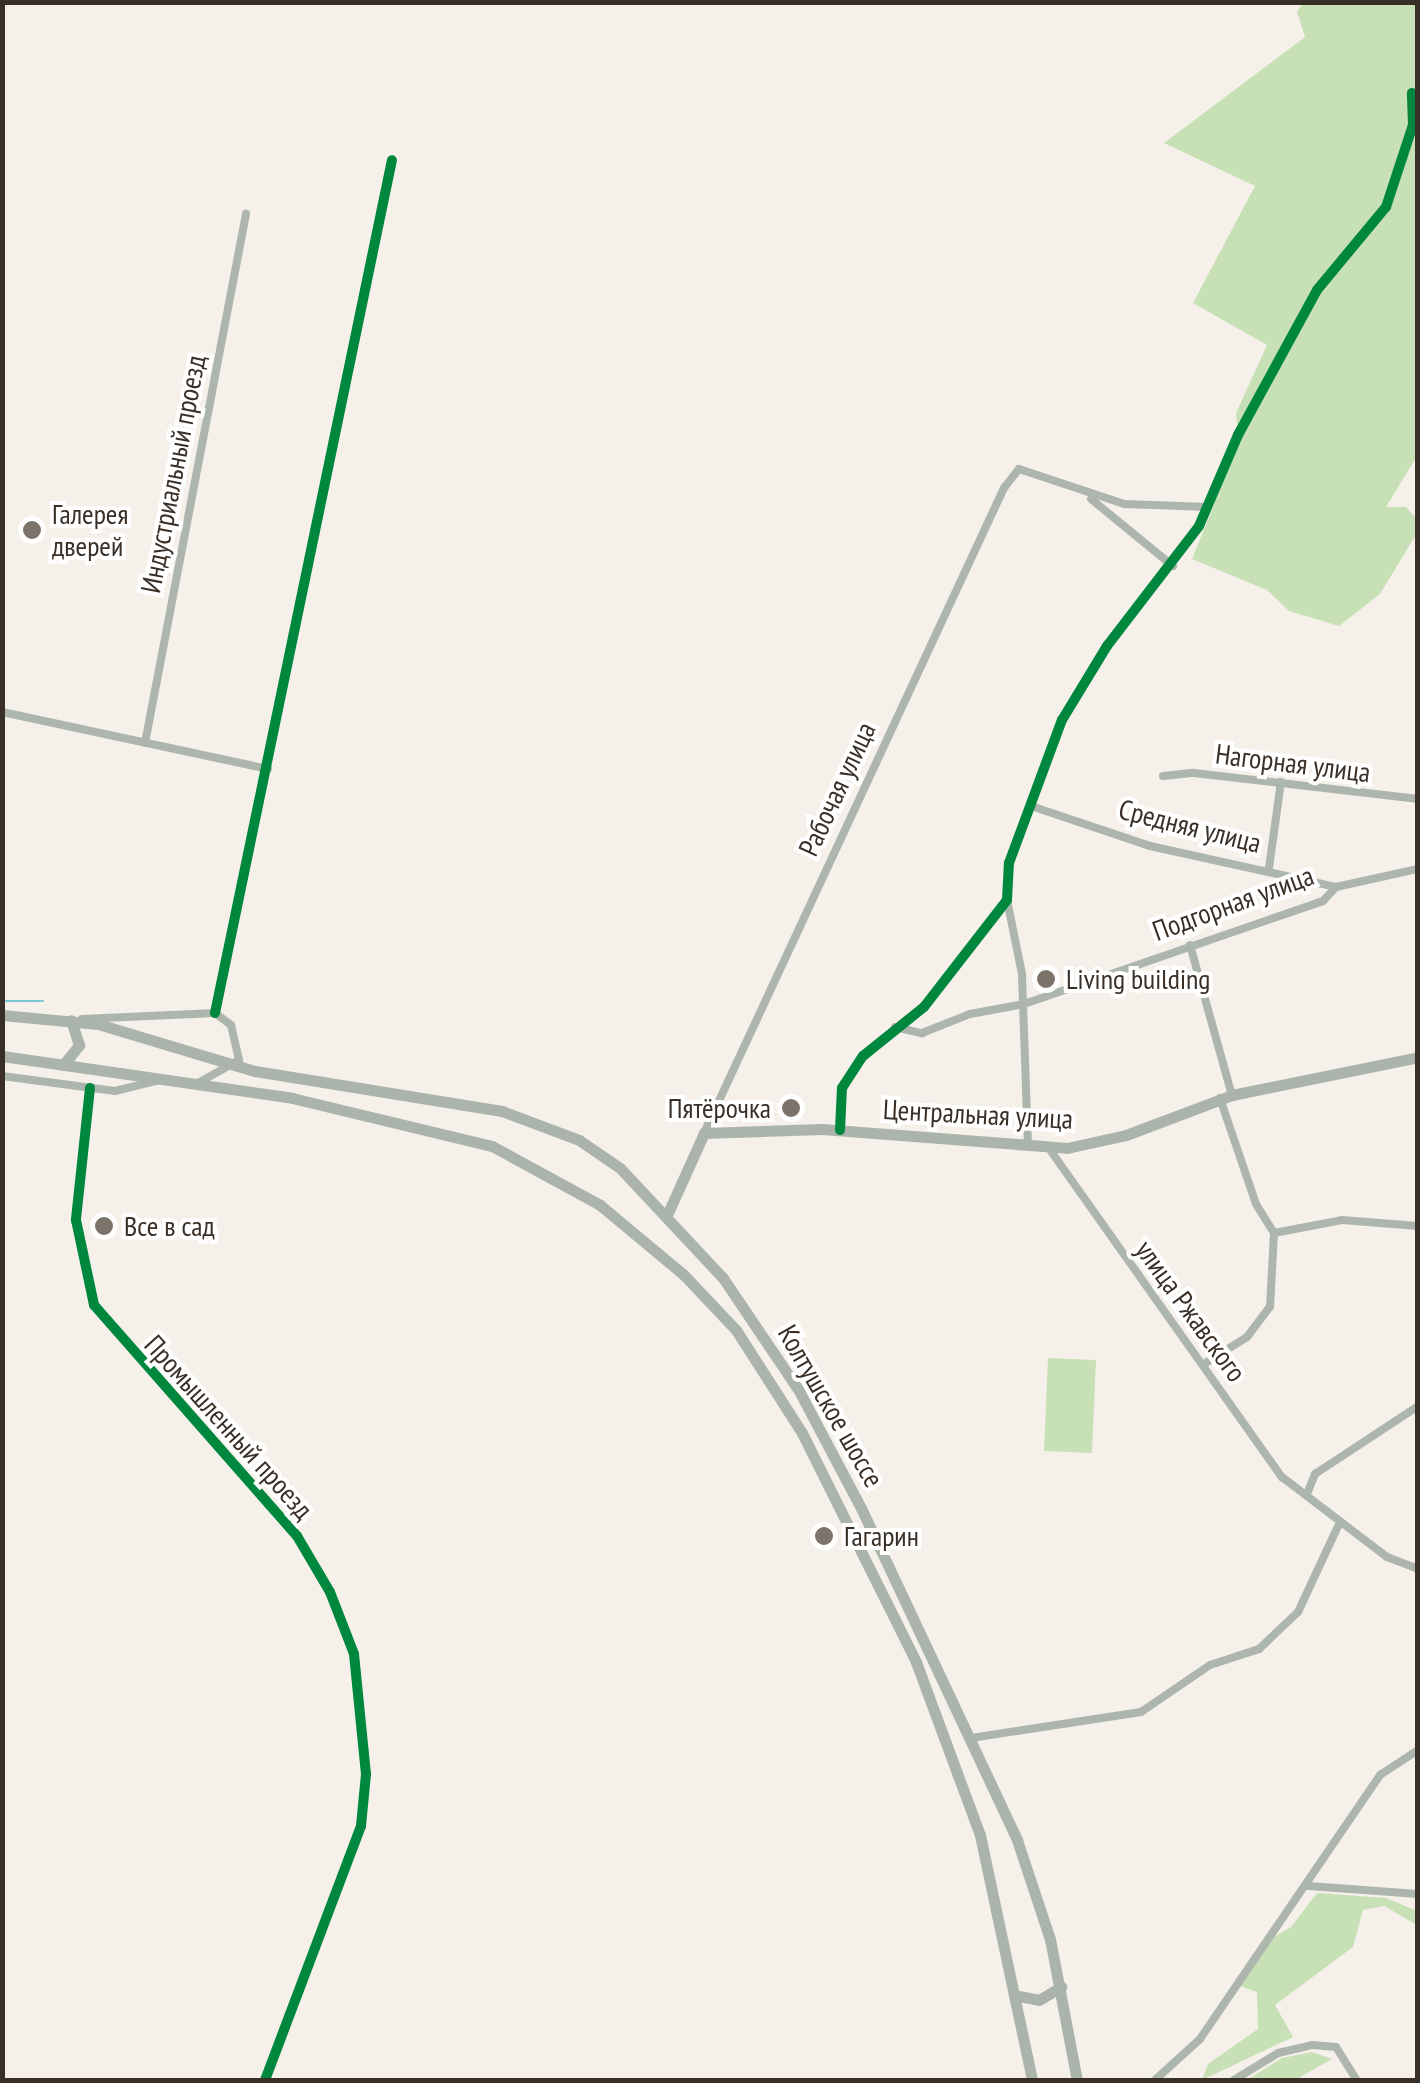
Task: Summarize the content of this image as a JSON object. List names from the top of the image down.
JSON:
{
  "streets": {
    "main road": ["Центральная улица", "Колтушское шоссе"],
    "street": [
      "Индустриальный проезд",
      "Нагорная улица",
      "Рабочая улица",
      "Средняя улица",
      "Подгорная улица",
      "улица Ржавского",
      "Промышленный проезд"
    ]
  },
  "crossings": [
    ["Рабочая улица", "Центральная улица"],
    ["Средняя улица", "Подгорная улица"],
    ["Центральная улица", "улица Ржавского"]
  ],
  "places": [
    "Галерея дверей",
    "Living building",
    "Пятёрочка",
    "Все в сад",
    "Гагарин"
  ]
}
